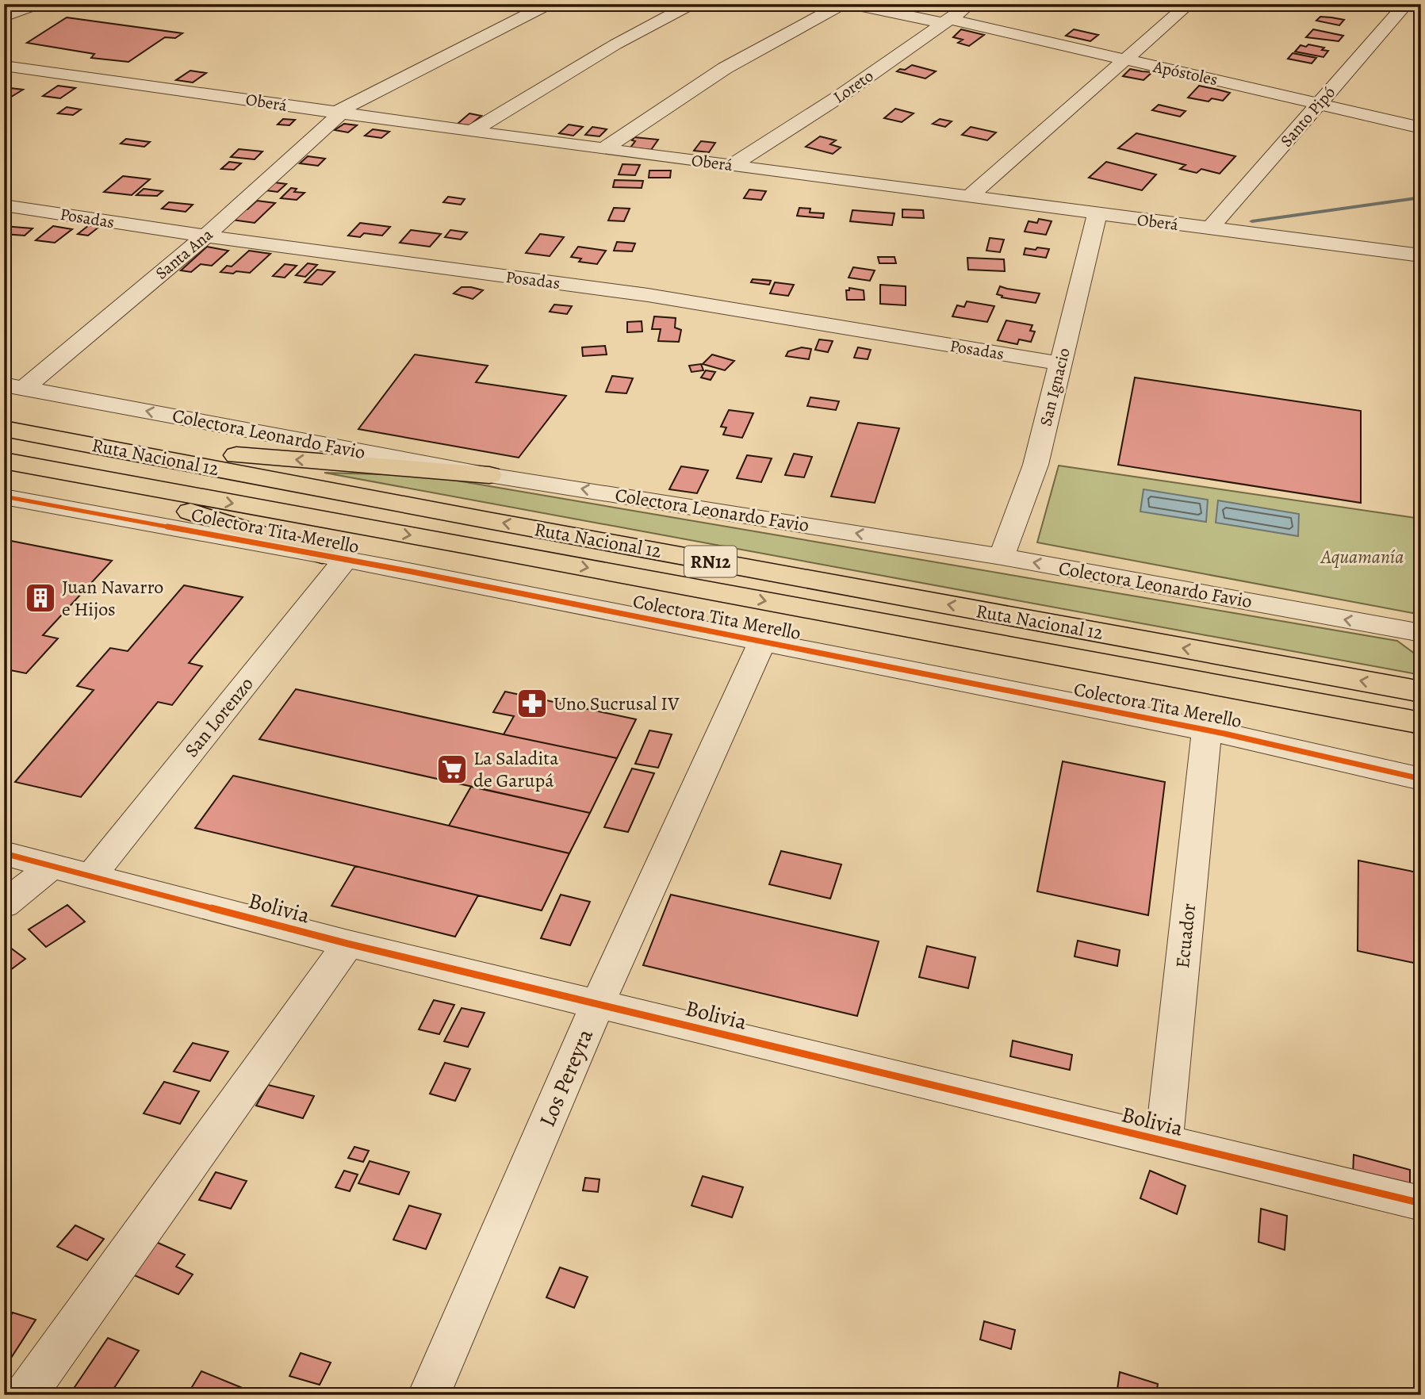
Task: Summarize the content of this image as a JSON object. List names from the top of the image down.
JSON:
{
  "streets": {
    "highway": ["Ruta Nacional 12", "RN12"],
    "street": [
      "Apóstoles",
      "Loreto",
      "Oberá",
      "Santo Pipó",
      "Posadas",
      "Santa Ana",
      "San Ignacio",
      "Colectora Leonardo Favio",
      "Colectora Tita Merello",
      "San Lorenzo",
      "Bolivia",
      "Ecuador",
      "Los Pereyra"
    ]
  },
  "crossings": [
    ["Apóstoles", "Loreto"],
    ["Apóstoles", "Santo Pipó"],
    ["Loreto", "Oberá"],
    ["Oberá", "Santo Pipó"],
    ["Oberá", "Santa Ana"],
    ["Oberá", "San Ignacio"],
    ["Posadas", "Santa Ana"],
    ["Posadas", "San Ignacio"],
    ["Santa Ana", "Colectora Leonardo Favio"],
    ["San Ignacio", "Colectora Leonardo Favio"],
    ["Colectora Tita Merello", "San Lorenzo"],
    ["Colectora Tita Merello", "Ecuador"],
    ["Colectora Tita Merello", "Los Pereyra"],
    ["San Lorenzo", "Bolivia"],
    ["Bolivia", "Ecuador"],
    ["Bolivia", "Los Pereyra"]
  ],
  "one_way": ["Colectora Leonardo Favio"],
  "parks": ["Aquamanía"],
  "places": {
    "building": ["Juan Navarro e Hijos"],
    "pharmacy": ["Uno Sucrusal IV"],
    "supermarket": ["La Saladita de Garupá"]
  }
}
